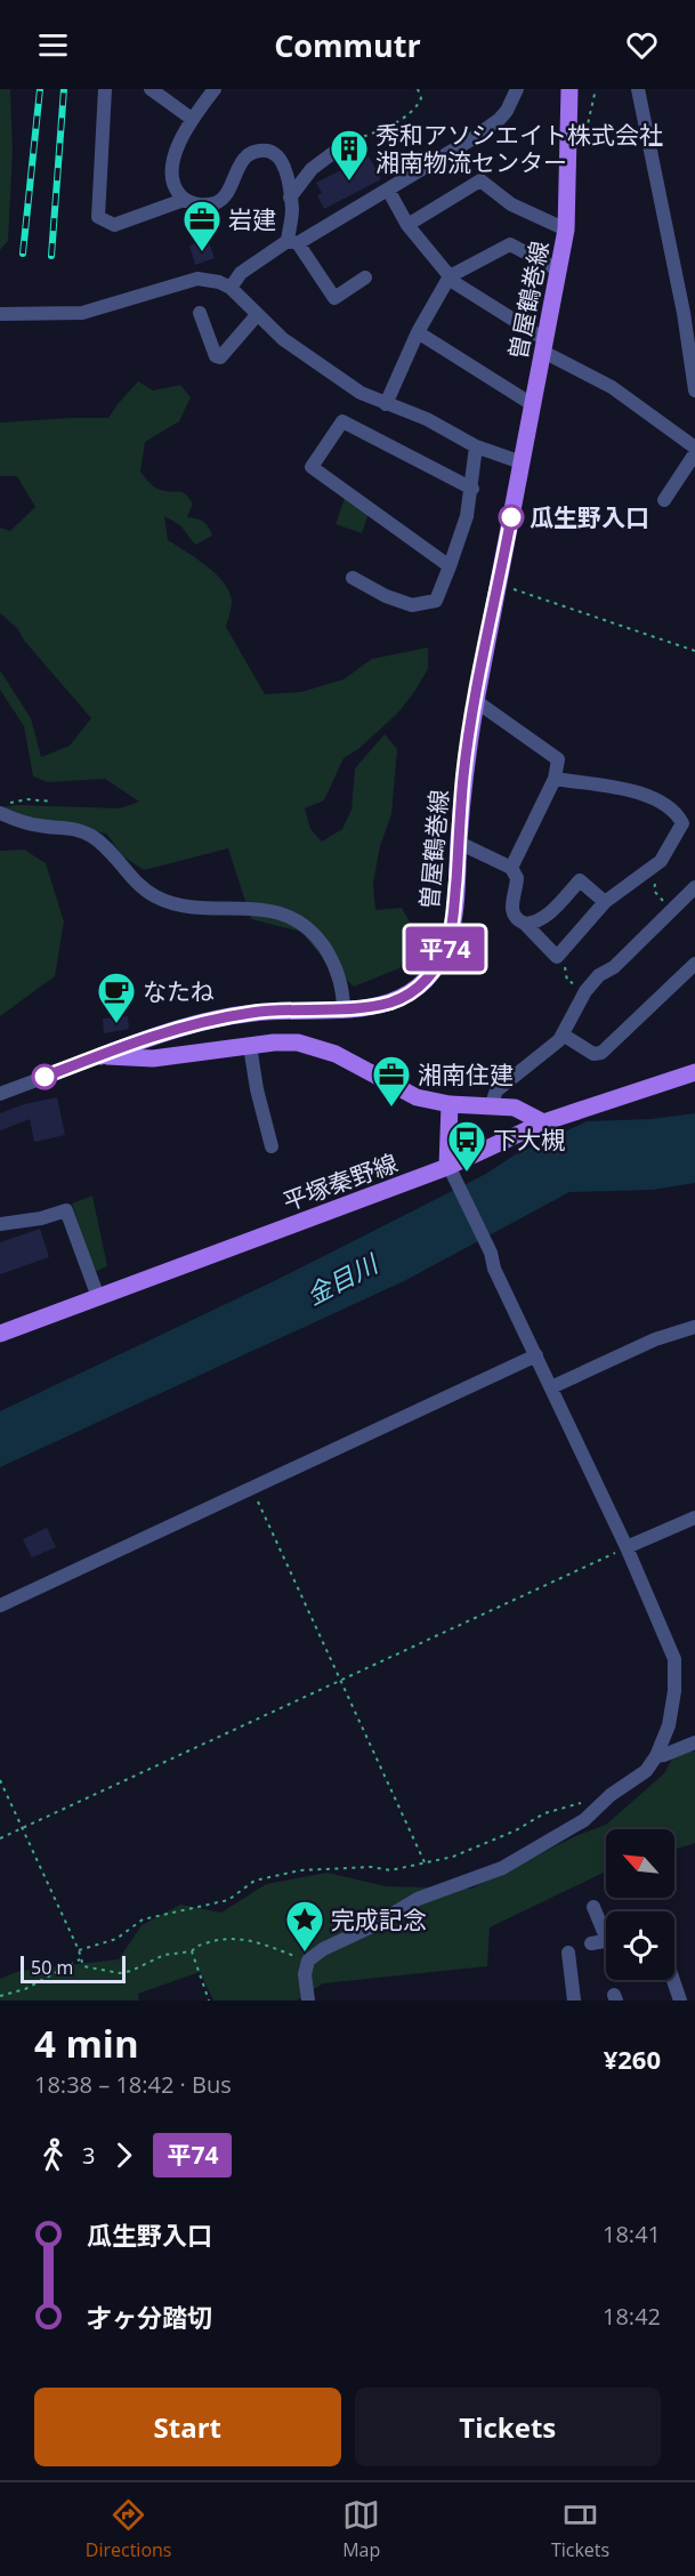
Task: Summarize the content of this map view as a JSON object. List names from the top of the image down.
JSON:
{
  "streets": {
    "main road": ["曽屋鶴巻線", "平塚秦野線"]
  },
  "water": ["金目川"],
  "places": {
    "building": ["秀和アソシエイト株式会社 湘南物流センター"],
    "office": ["岩建", "湘南住建"],
    "other": ["瓜生野入口"],
    "cafe": ["なたね"],
    "bus stop": ["下大槻"],
    "place": ["完成記念"]
  },
  "lines": ["bus line 平74"],
  "scale_bar": "50 m",
  "north": "top left",
  "page": {
    "header": "Commutr",
    "on_map": "平74",
    "scale": "50 m",
    "heading": ["4 min", "18:38 – 18:42 · Bus", "¥260"],
    "legs": ["3", "平74"],
    "list": [
      {
        "name": "瓜生野入口",
        "value": "18:41"
      },
      {
        "name": "才ヶ分踏切",
        "value": "18:42"
      }
    ],
    "buttons": ["Start", "Tickets"],
    "tabs": ["Directions", "Map", "Tickets"]
  }
}
